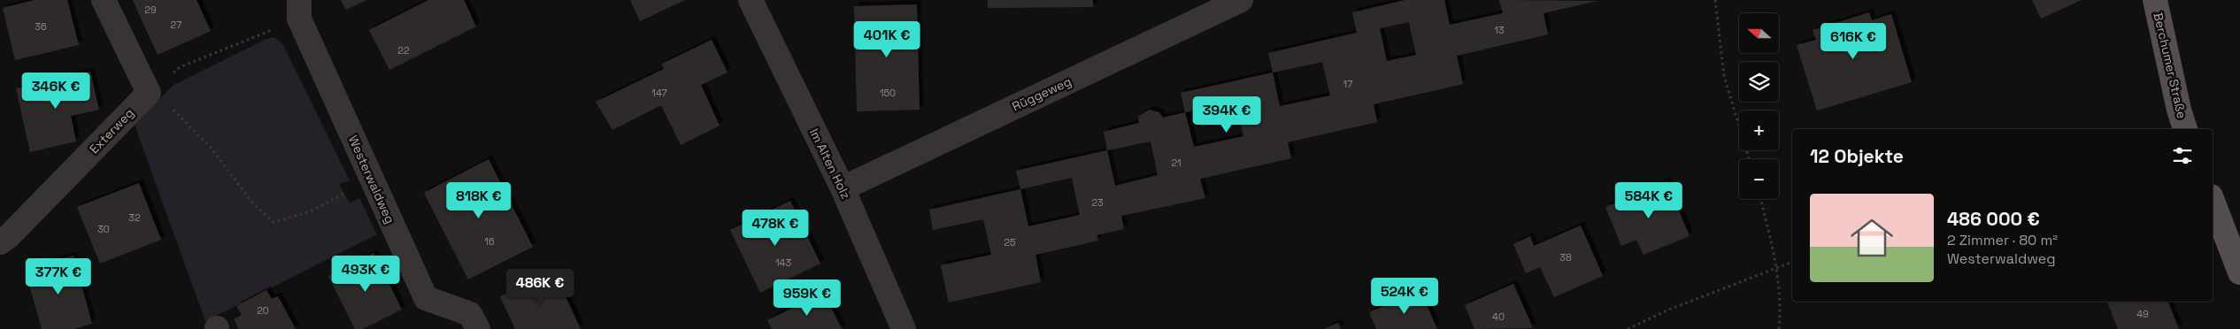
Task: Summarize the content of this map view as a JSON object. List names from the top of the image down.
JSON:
{
  "streets": {
    "main road": ["Berchumer Straße"],
    "street": [
      "Rüggeweg",
      "Exterweg",
      "Im Alten Holz",
      "Westerwaldweg"
    ]
  },
  "crossings": [
    ["Rüggeweg", "Im Alten Holz"]
  ],
  "house_numbers": [
    "29",
    "27",
    "36",
    "13",
    "22",
    "17",
    "147",
    "150",
    "21",
    "23",
    "32",
    "30",
    "16",
    "25",
    "38",
    "143",
    "20",
    "49",
    "40"
  ],
  "north": "left",
  "page": {
    "map_buttons": ["+", "−"],
    "price": [
      "401K €",
      "616K €",
      "346K €",
      "394K €",
      "818K €",
      "584K €",
      "478K €",
      "493K €",
      "377K €",
      "486K €",
      "524K €",
      "959K €"
    ],
    "heading": "12 Objekte",
    "list": [
      {
        "name": "486 000 €",
        "note": "2 Zimmer · 80 m² · Westerwaldweg"
      }
    ]
  }
}
